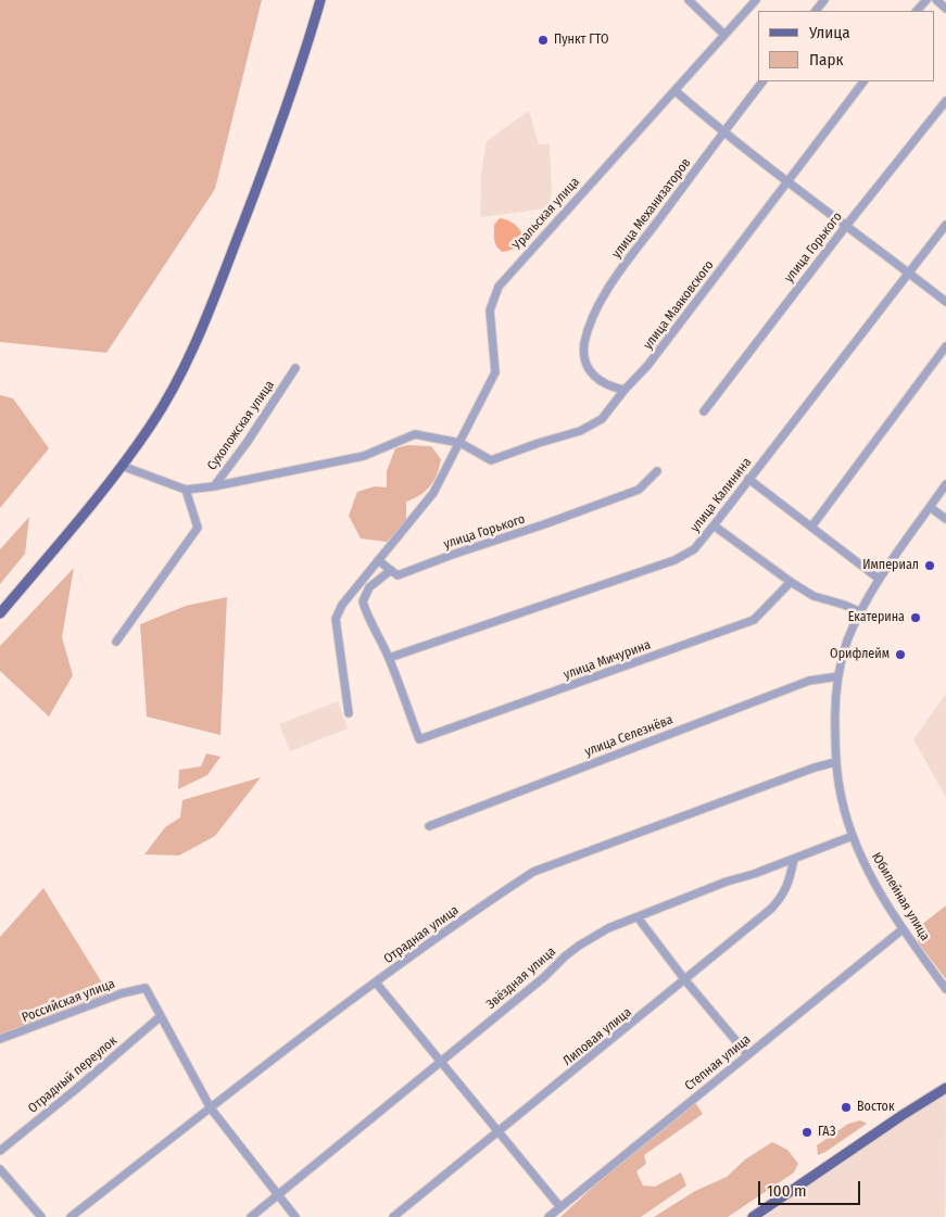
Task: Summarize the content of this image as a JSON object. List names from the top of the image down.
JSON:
{
  "streets": {
    "street": [
      "улица Механизаторов",
      "Уральская улица",
      "улица Горького",
      "улица Маяковского",
      "Сухоложская улица",
      "улица Калинина",
      "улица Мичурина",
      "улица Селезнёва",
      "Юбилейная улица",
      "Отрадная улица",
      "Звёздная улица",
      "Российская улица",
      "Липовая улица",
      "Степная улица",
      "Отрадный переулок"
    ]
  },
  "crossings": [
    ["улица Механизаторов", "улица Маяковского"],
    ["Уральская улица", "улица Маяковского"],
    ["улица Маяковского", "Сухоложская улица"],
    ["улица Калинина", "улица Мичурина"],
    ["улица Селезнёва", "Юбилейная улица"],
    ["Юбилейная улица", "Отрадная улица"],
    ["Юбилейная улица", "Звёздная улица"],
    ["Юбилейная улица", "Степная улица"],
    ["Звёздная улица", "Липовая улица"],
    ["Российская улица", "Отрадный переулок"]
  ],
  "places": [
    "Пункт ГТО",
    "Империал",
    "Екатерина",
    "Орифлейм",
    "Восток",
    "ГАЗ"
  ],
  "legend": ["Улица", "Парк"],
  "scale_bar": "100 m"
}
